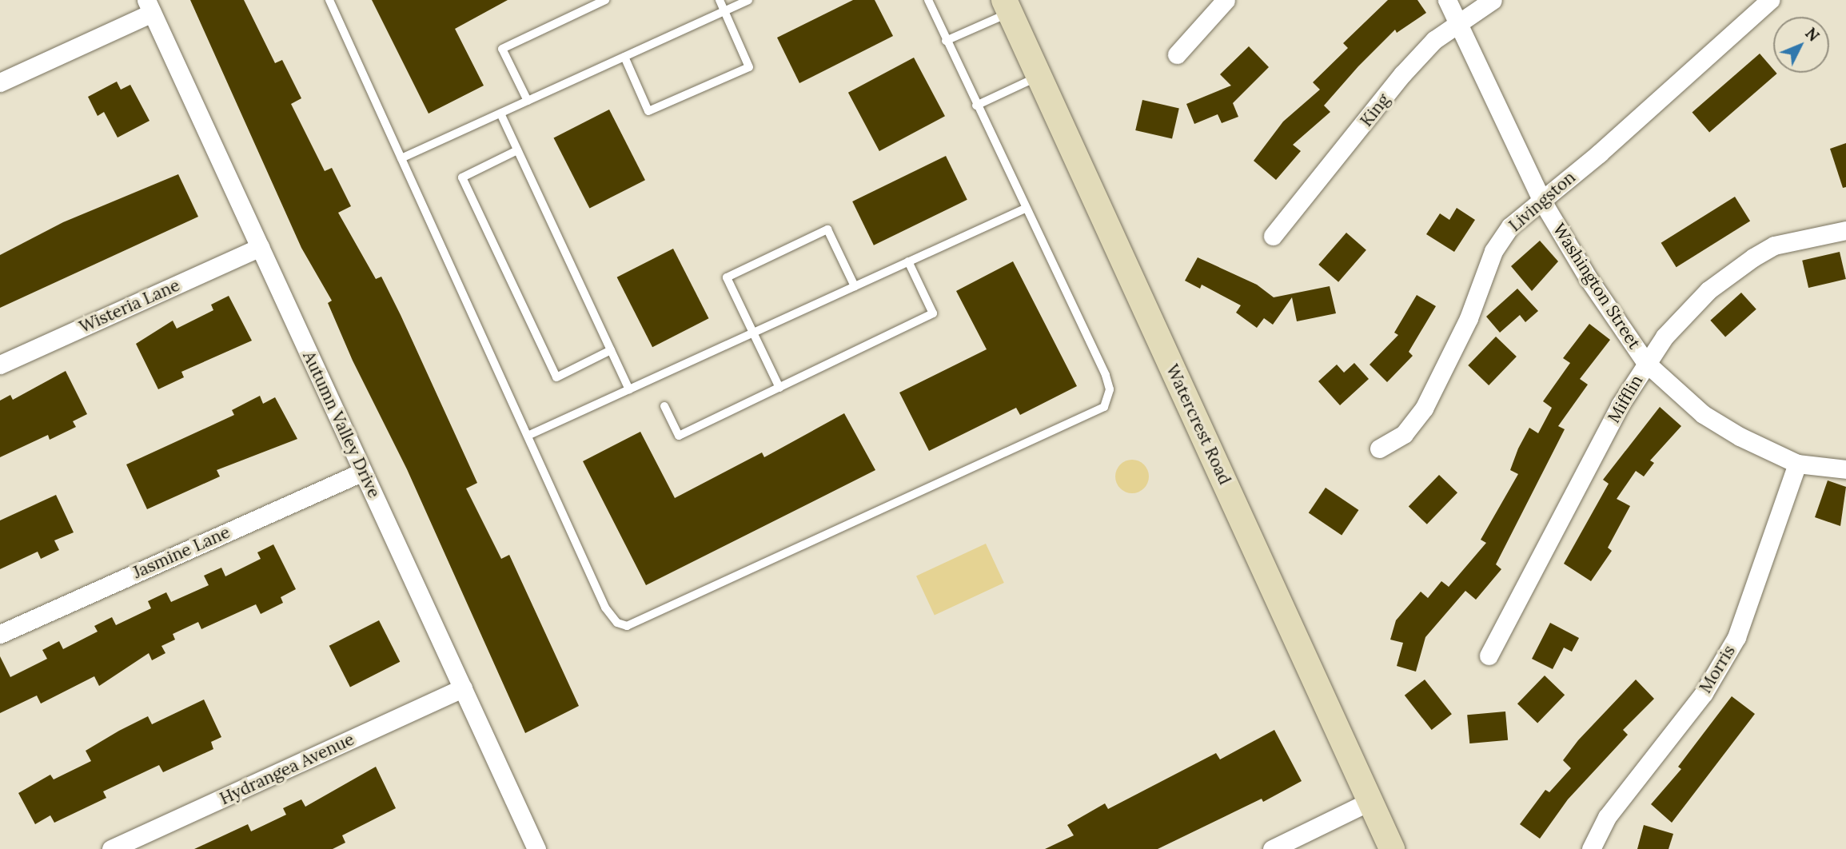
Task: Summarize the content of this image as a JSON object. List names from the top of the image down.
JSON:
{
  "streets": {
    "street": [
      "King",
      "Livingston",
      "Washington Street",
      "Wisteria Lane",
      "Mifflin",
      "Autumn Valley Drive",
      "Watercrest Road",
      "Jasmine Lane",
      "Morris",
      "Hydrangea Avenue"
    ]
  },
  "crossings": [
    ["King", "Washington Street"],
    ["Livingston", "Washington Street"],
    ["Washington Street", "Mifflin"],
    ["Washington Street", "Morris"],
    ["Wisteria Lane", "Autumn Valley Drive"],
    ["Autumn Valley Drive", "Jasmine Lane"],
    ["Autumn Valley Drive", "Hydrangea Avenue"]
  ],
  "north": "top right"
}
